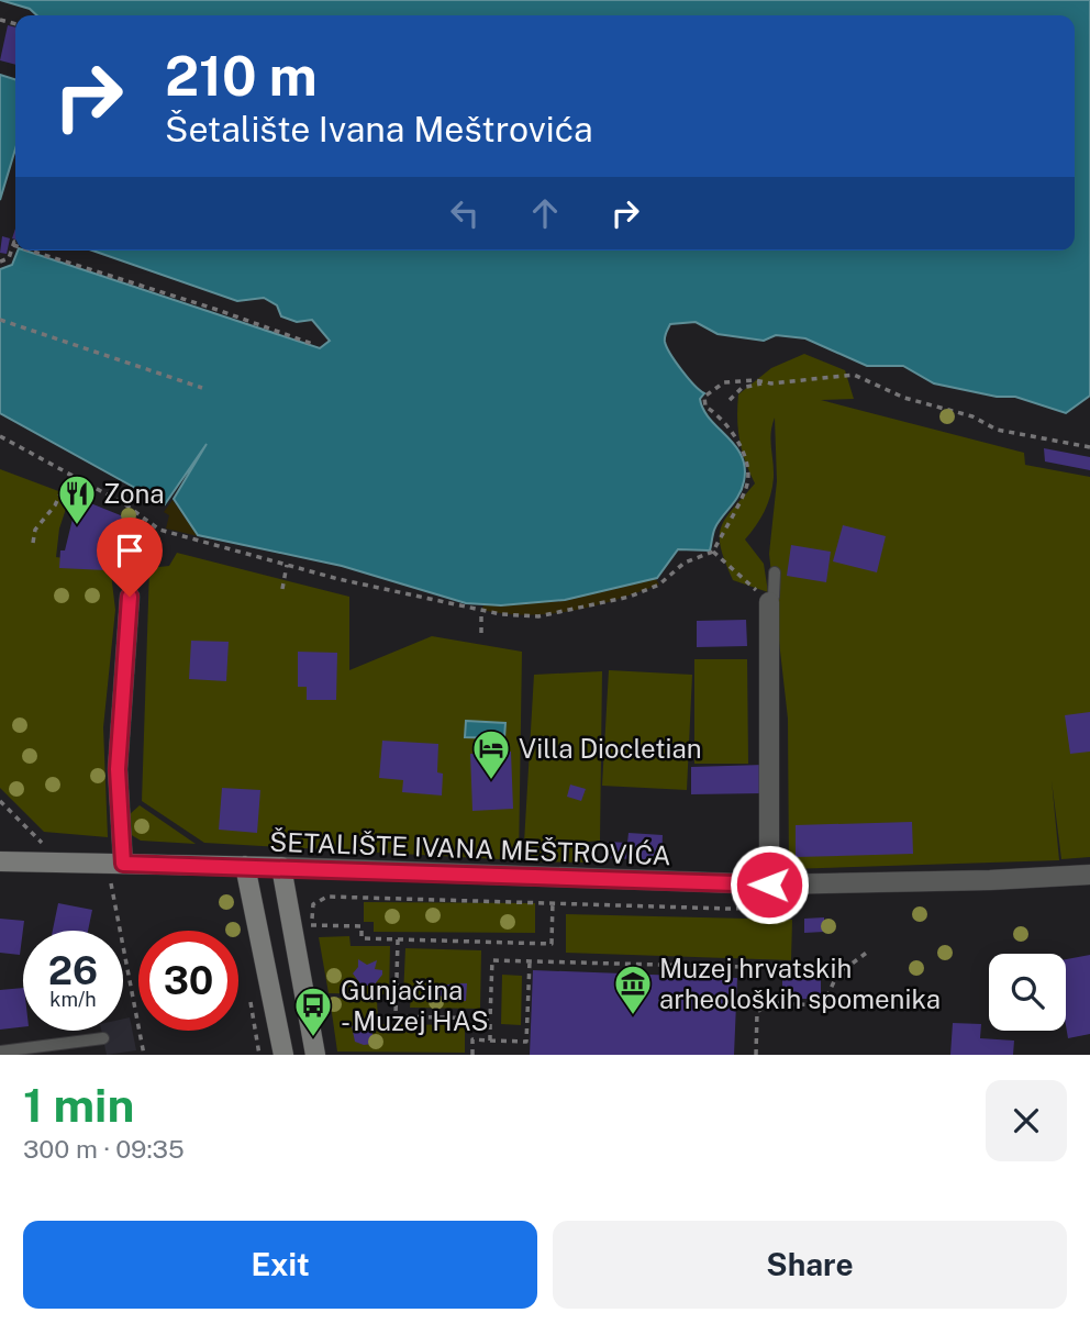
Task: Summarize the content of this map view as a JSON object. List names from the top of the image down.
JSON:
{
  "streets": {
    "main road": ["ŠETALIŠTE IVANA MEŠTROVIĆA"]
  },
  "places": {
    "restaurant": ["Zona"],
    "hotel": ["Villa Diocletian"],
    "museum": ["Muzej hrvatskih arheoloških spomenika"],
    "bus stop": ["Gunjačina - Muzej HAS"]
  },
  "page": {
    "turn": ["210 m", "Šetalište Ivana Meštrovića"],
    "speed": "26 km/h",
    "limit": "30",
    "heading": ["1 min", "300 m · 09:35"],
    "buttons": ["Exit", "Share"]
  }
}
